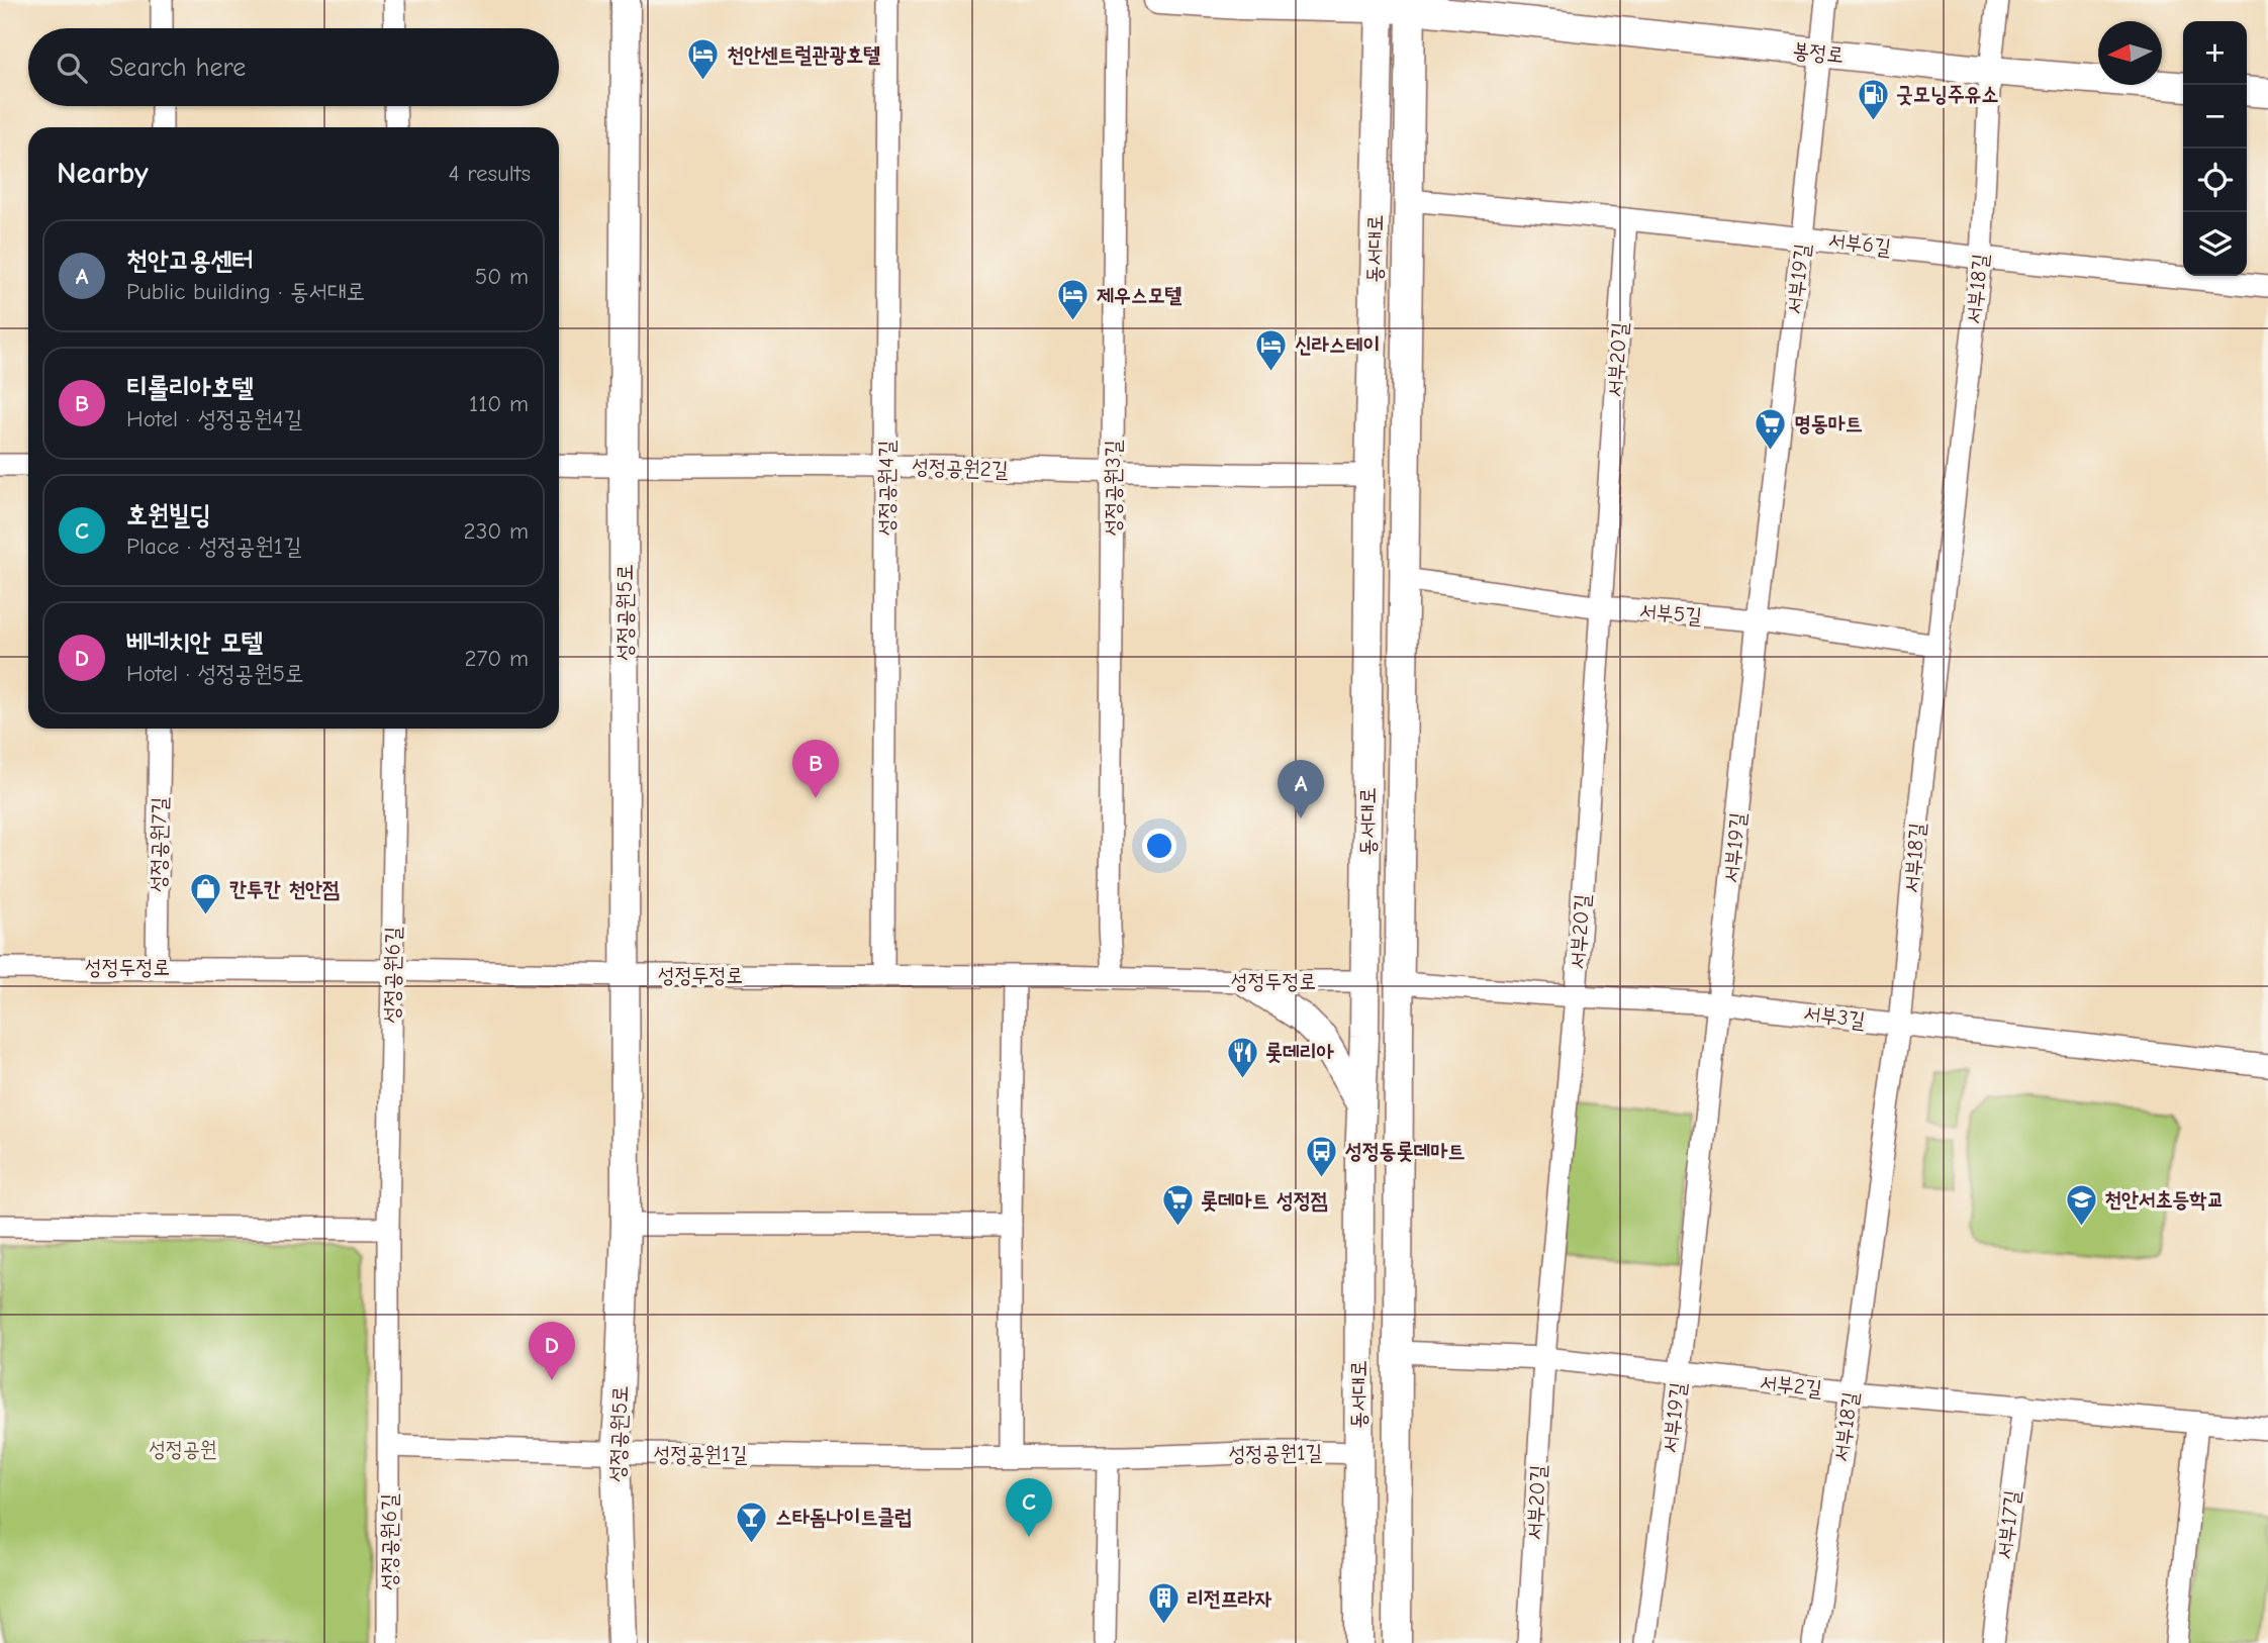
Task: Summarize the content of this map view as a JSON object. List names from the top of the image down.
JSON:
{
  "streets": {
    "main road": [
      "봉정로",
      "동서대로",
      "성정공원5로",
      "성정두정로"
    ],
    "street": [
      "서부6길",
      "서부19길",
      "서부18길",
      "서부20길",
      "성정공원2길",
      "성정공원4길",
      "성정공원3길",
      "서부5길",
      "성정공원7길",
      "성정공원6길",
      "서부3길",
      "서부2길",
      "성정공원1길",
      "서부17길"
    ]
  },
  "crossings": [
    ["봉정로", "동서대로"],
    ["봉정로", "서부19길"],
    ["봉정로", "서부18길"],
    ["서부6길", "동서대로"],
    ["서부6길", "서부19길"],
    ["서부6길", "서부18길"],
    ["서부6길", "서부20길"],
    ["동서대로", "성정공원2길"],
    ["동서대로", "서부5길"],
    ["동서대로", "성정두정로"],
    ["동서대로", "서부3길"],
    ["동서대로", "서부2길"],
    ["동서대로", "성정공원1길"],
    ["서부19길", "서부5길"],
    ["서부19길", "서부3길"],
    ["서부19길", "서부2길"],
    ["서부18길", "서부5길"],
    ["서부18길", "서부3길"],
    ["서부18길", "서부2길"],
    ["서부20길", "서부5길"],
    ["서부20길", "서부3길"],
    ["서부20길", "서부2길"],
    ["성정공원2길", "성정공원4길"],
    ["성정공원2길", "성정공원3길"],
    ["성정공원2길", "성정공원5로"],
    ["성정공원4길", "성정두정로"],
    ["성정공원3길", "성정두정로"],
    ["성정공원5로", "성정두정로"],
    ["성정공원5로", "성정공원1길"],
    ["성정공원7길", "성정두정로"],
    ["성정두정로", "성정공원6길"],
    ["성정두정로", "서부3길"],
    ["성정공원6길", "성정공원1길"],
    ["서부2길", "서부17길"]
  ],
  "parks": ["성정공원"],
  "places": {
    "hotel": ["천안센트럴관광호텔", "제우스모텔", "신라스테이"],
    "fuel station": ["굿모닝주유소"],
    "supermarket": ["명동마트", "롯데마트 성정점"],
    "shop": ["칸투칸 천안점"],
    "restaurant": ["롯데리아"],
    "bus stop": ["성정동롯데마트"],
    "school or university": ["천안서초등학교"],
    "bar": ["스타돔나이트클럽"],
    "building": ["리전프라자"]
  },
  "north": "left",
  "page": {
    "map_buttons": ["+", "−"],
    "search": "Search here",
    "heading": ["Nearby", "4 results"],
    "list": [
      {
        "mark": "A",
        "name": "천안고용센터",
        "note": "Public building · 동서대로",
        "value": "50 m"
      },
      {
        "mark": "B",
        "name": "티롤리아호텔",
        "note": "Hotel · 성정공원4길",
        "value": "110 m"
      },
      {
        "mark": "C",
        "name": "호원빌딩",
        "note": "Place · 성정공원1길",
        "value": "230 m"
      },
      {
        "mark": "D",
        "name": "베네치안 모텔",
        "note": "Hotel · 성정공원5로",
        "value": "270 m"
      }
    ],
    "pins": [
      "B",
      "A",
      "D",
      "C"
    ]
  }
}
